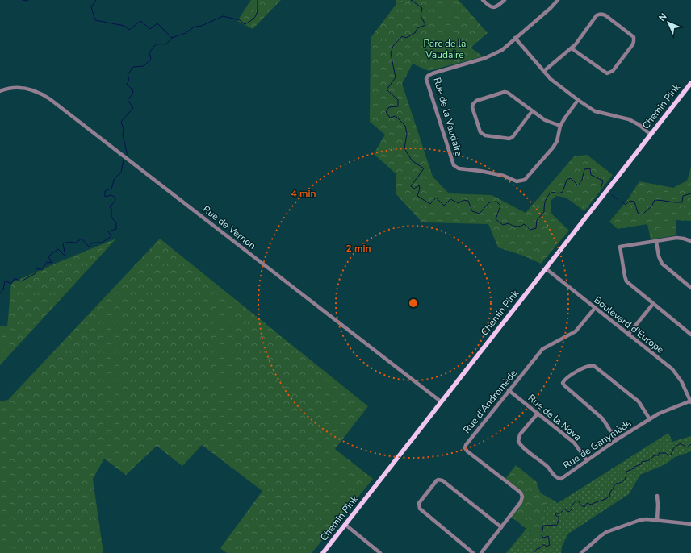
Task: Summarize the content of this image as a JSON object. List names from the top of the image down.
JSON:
{
  "streets": {
    "main road": ["Chemin Pink"],
    "street": [
      "Rue de la Vaudaire",
      "Rue de Vernon",
      "Boulevard d'Europe",
      "Rue d'Andromède",
      "Rue de la Nova",
      "Rue de Ganymède"
    ]
  },
  "crossings": [
    ["Chemin Pink", "Rue de Vernon"],
    ["Chemin Pink", "Boulevard d'Europe"],
    ["Boulevard d'Europe", "Rue d'Andromède"],
    ["Boulevard d'Europe", "Rue de Ganymède"],
    ["Rue d'Andromède", "Rue de la Nova"],
    ["Rue de la Nova", "Rue de Ganymède"]
  ],
  "parks": ["Parc de la Vaudaire"],
  "north": "top left",
  "rings": ["4 min", "2 min"]
}
